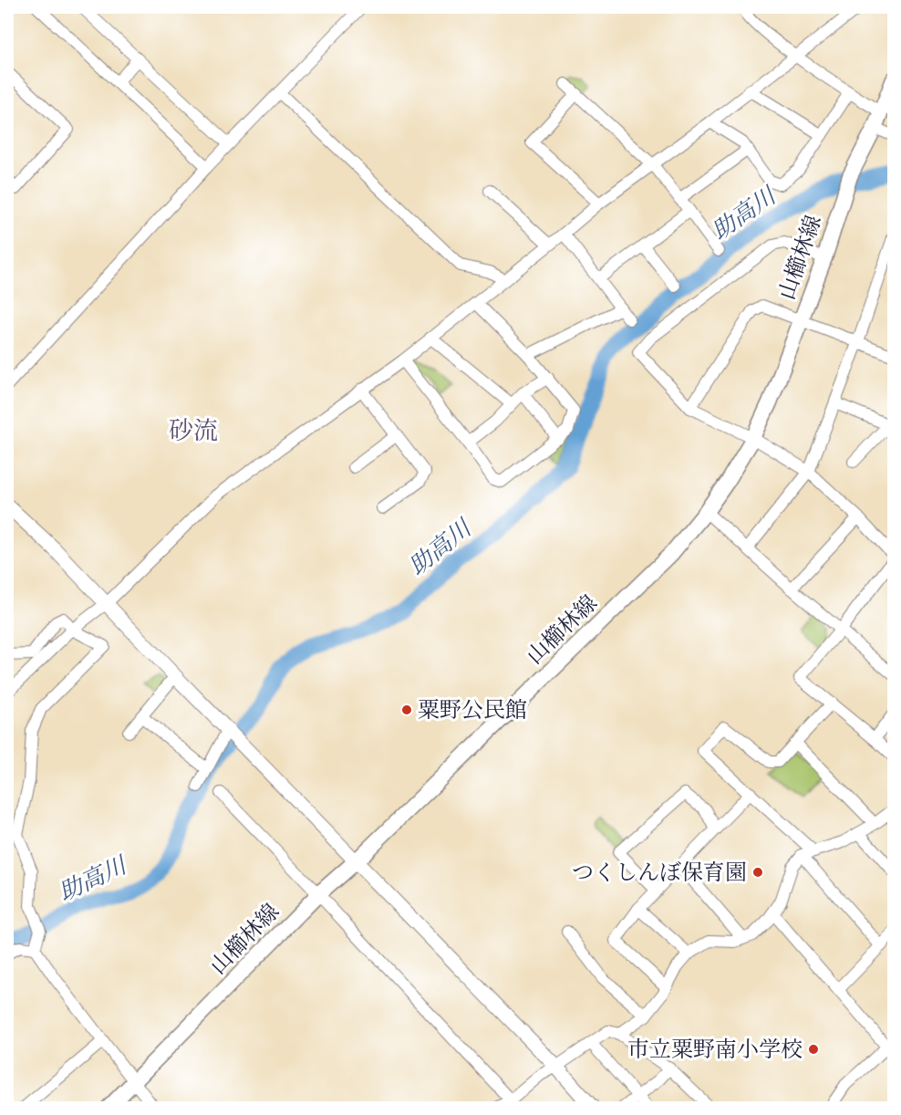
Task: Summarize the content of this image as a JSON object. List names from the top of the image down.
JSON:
{
  "streets": {
    "main road": ["山櫛林線"]
  },
  "districts": ["砂流"],
  "water": ["助高川"],
  "places": ["粟野公民館", "つくしんぼ保育園", "市立粟野南小学校"]
}
